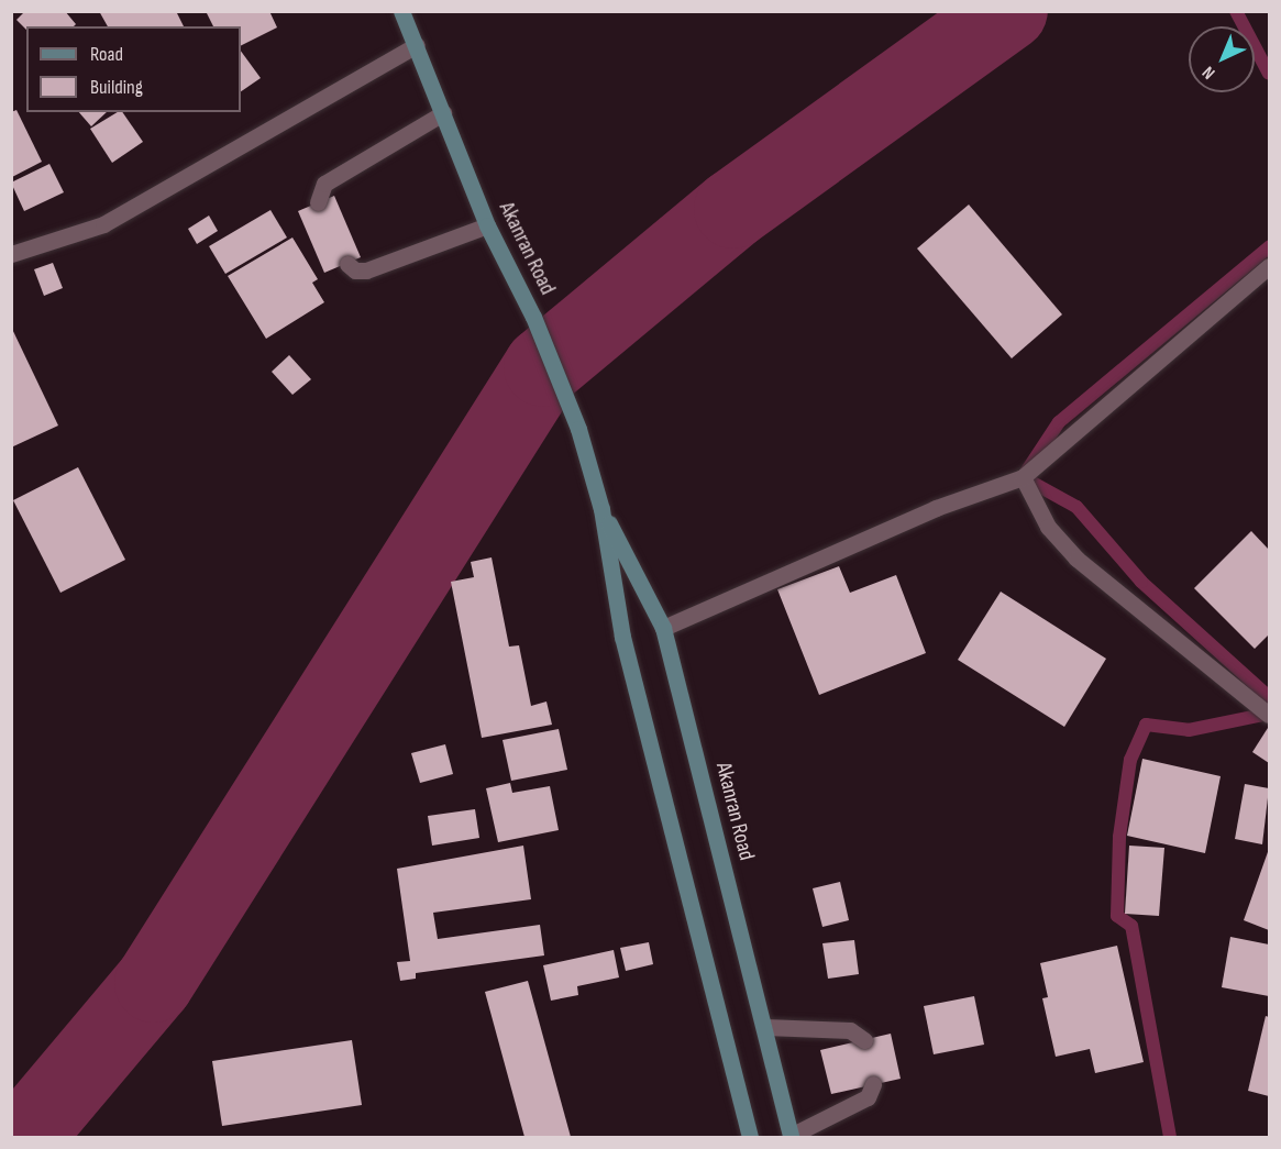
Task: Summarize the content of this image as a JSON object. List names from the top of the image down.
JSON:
{
  "streets": {
    "main road": ["Akanran Road"]
  },
  "legend": ["Road", "Building"],
  "north": "bottom left"
}
